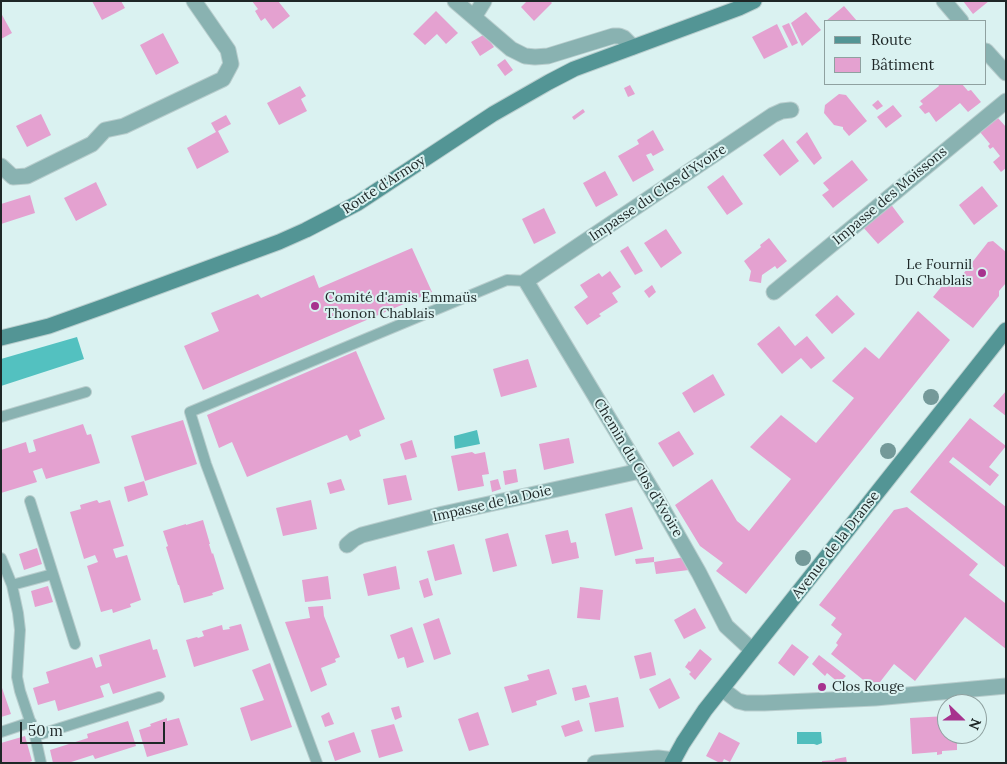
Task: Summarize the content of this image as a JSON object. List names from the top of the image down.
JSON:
{
  "streets": {
    "main road": ["Route d'Armoy", "Avenue de la Dranse"],
    "street": [
      "Impasse du Clos d'Yvoire",
      "Impasse des Moissons",
      "Chemin du Clos d'Yvoire",
      "Impasse de la Doie"
    ]
  },
  "crossings": [
    ["Impasse du Clos d'Yvoire", "Chemin du Clos d'Yvoire"],
    ["Chemin du Clos d'Yvoire", "Impasse de la Doie"],
    ["Chemin du Clos d'Yvoire", "Avenue de la Dranse"]
  ],
  "places": ["Le Fournil Du Chablais", "Comité d'amis Emmaüs Thonon Chablais", "Clos Rouge"],
  "legend": ["Route", "Bâtiment"],
  "scale_bar": "50 m",
  "north": "right"
}
